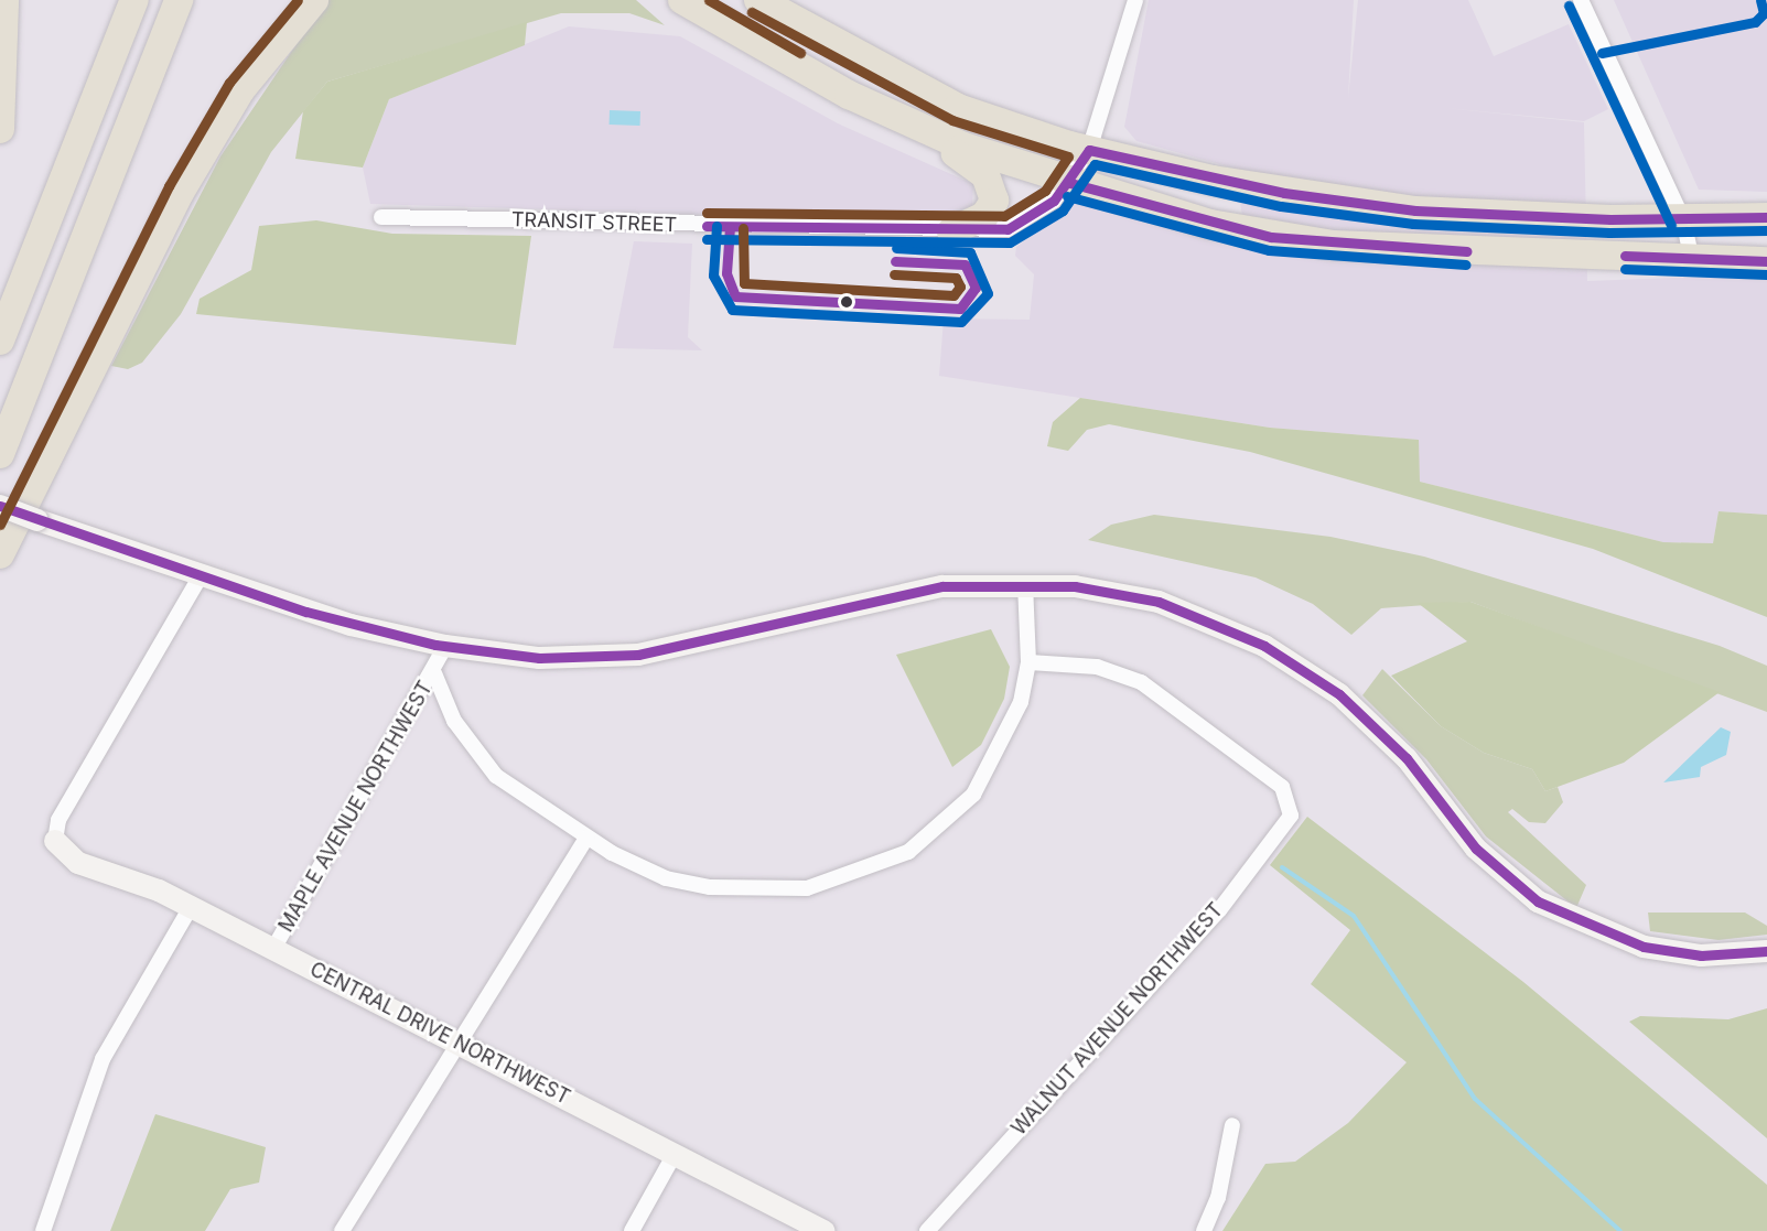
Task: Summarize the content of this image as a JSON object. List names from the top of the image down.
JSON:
{
  "streets": {
    "main road": ["CENTRAL DRIVE NORTHWEST"],
    "street": ["TRANSIT STREET", "MAPLE AVENUE NORTHWEST", "WALNUT AVENUE NORTHWEST"]
  },
  "crossings": [
    ["MAPLE AVENUE NORTHWEST", "CENTRAL DRIVE NORTHWEST"]
  ]
}
